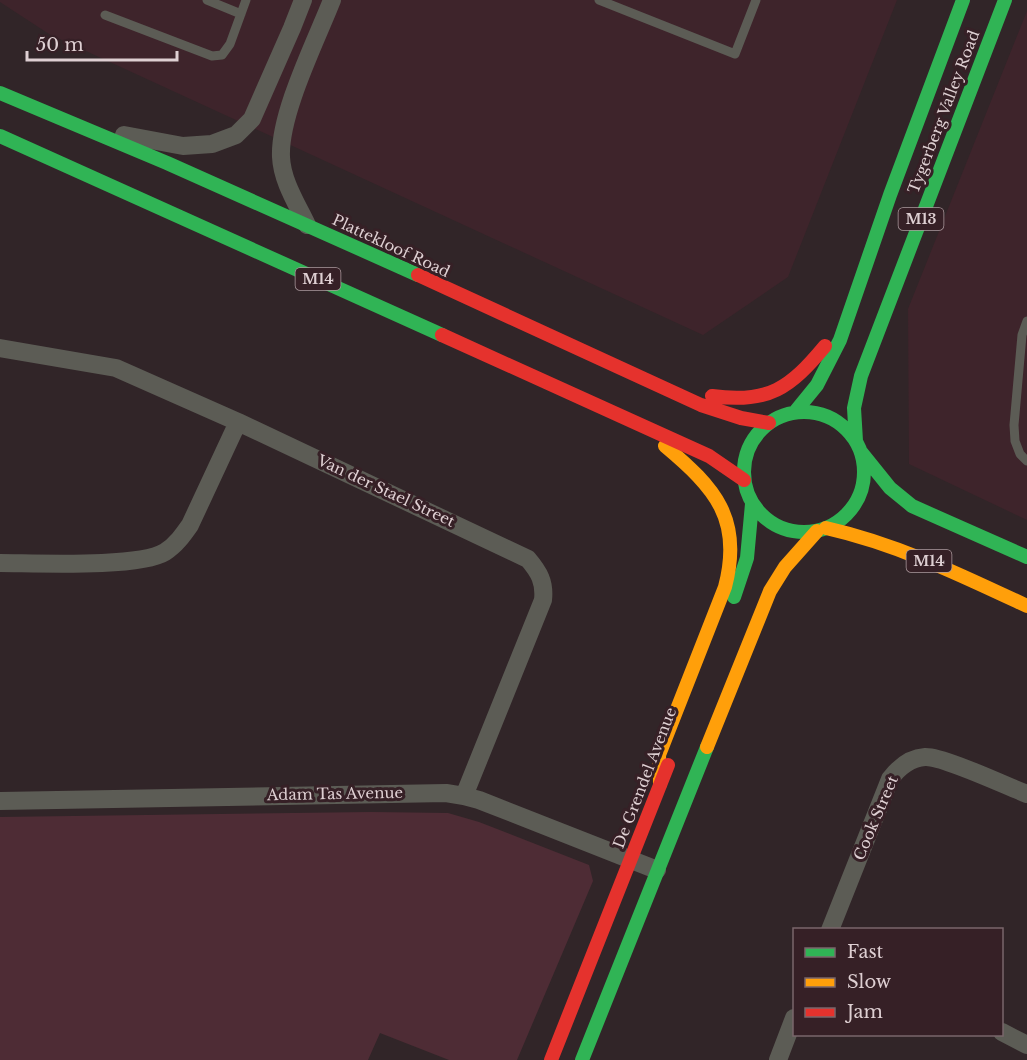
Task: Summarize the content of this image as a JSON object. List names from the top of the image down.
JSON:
{
  "streets": {
    "main road": [
      "Tygerberg Valley Road",
      "M13",
      "Plattekloof Road",
      "M14",
      "De Grendel Avenue"
    ],
    "street": ["Van der Stael Street", "Adam Tas Avenue", "Cook Street"]
  },
  "crossings": [
    ["Tygerberg Valley Road", "Plattekloof Road"],
    ["Tygerberg Valley Road", "M14"],
    ["Tygerberg Valley Road", "De Grendel Avenue"],
    ["Plattekloof Road", "M14"],
    ["Plattekloof Road", "De Grendel Avenue"],
    ["M14", "De Grendel Avenue"],
    ["Van der Stael Street", "Adam Tas Avenue"],
    ["De Grendel Avenue", "Adam Tas Avenue"]
  ],
  "legend": ["Fast", "Slow", "Jam"],
  "scale_bar": "50 m"
}
